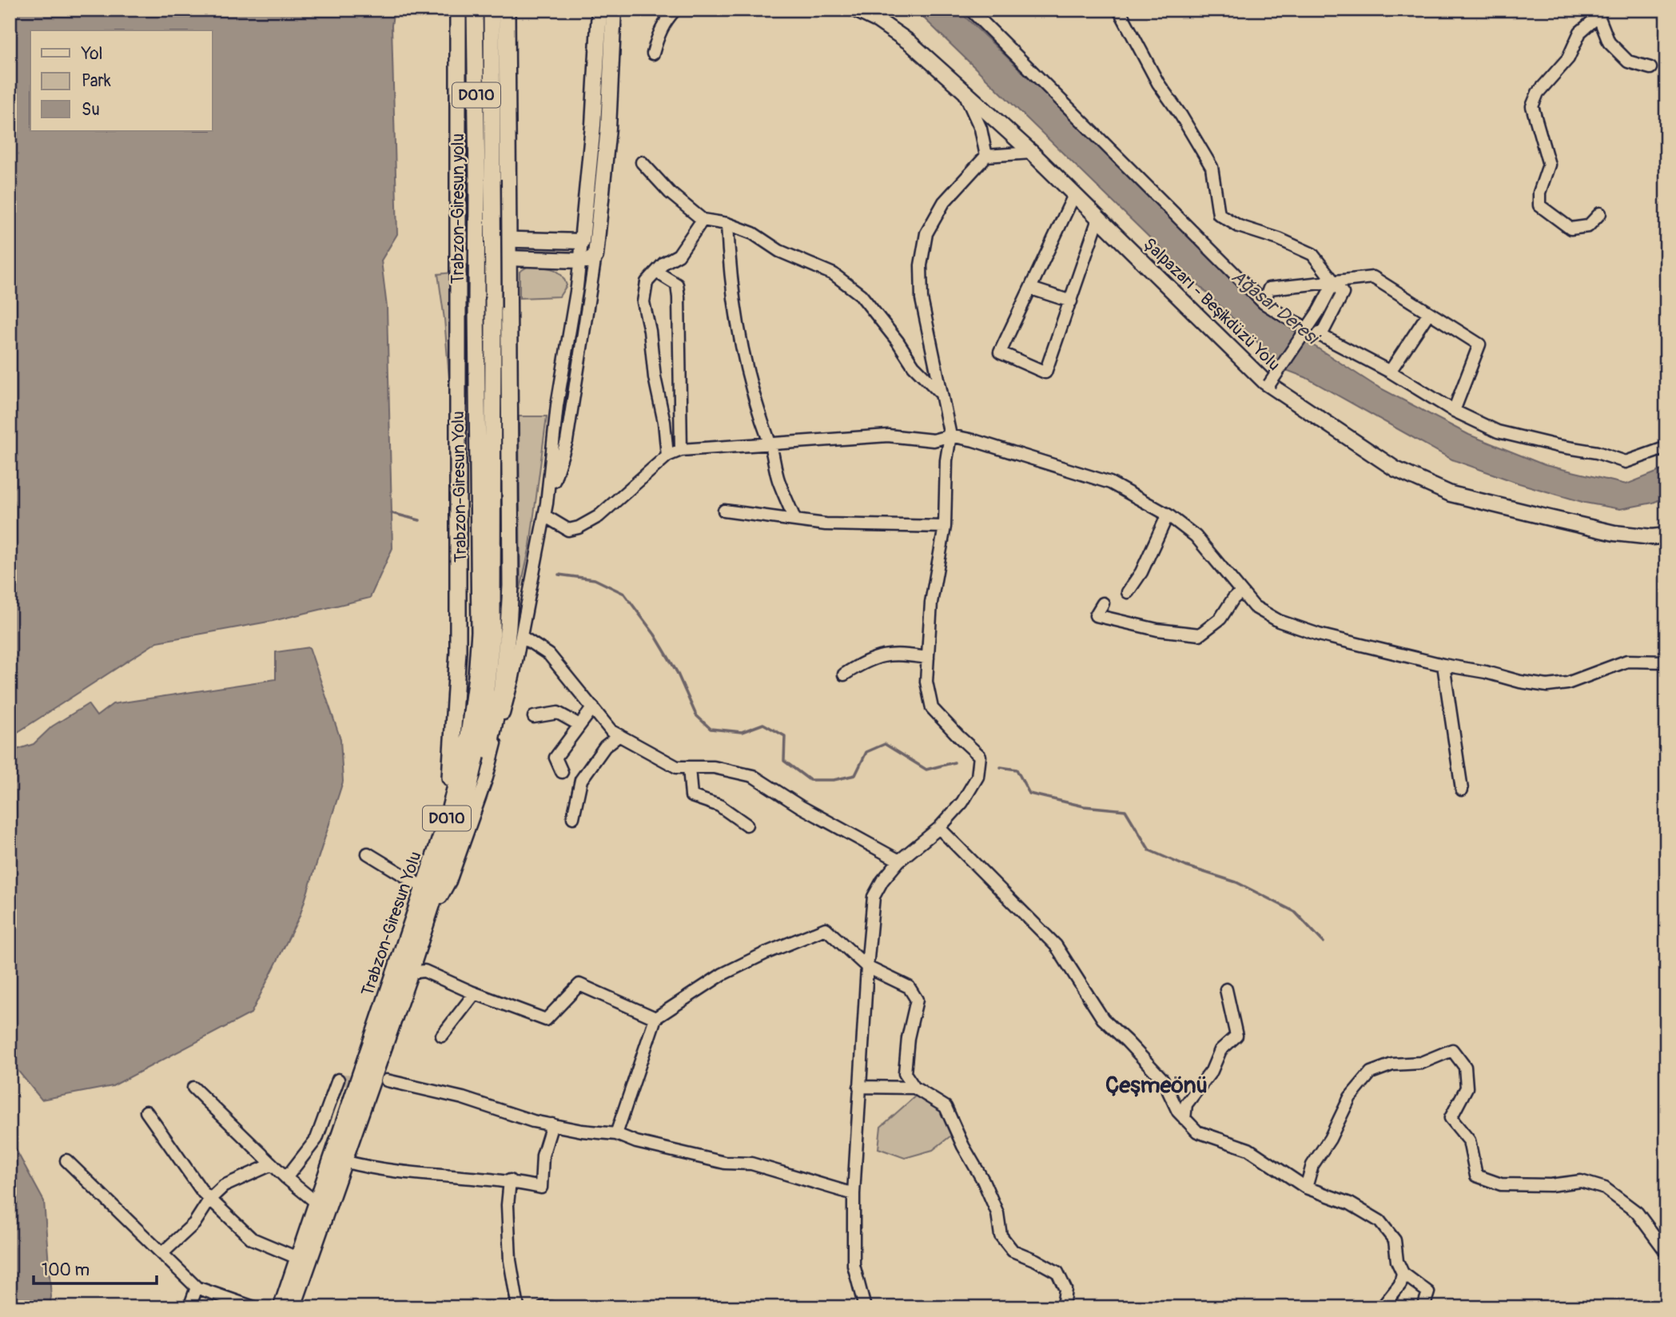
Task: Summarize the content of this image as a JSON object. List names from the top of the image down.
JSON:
{
  "streets": {
    "highway": ["D010", "Trabzon-Giresun yolu", "Trabzon-Giresun Yolu"],
    "main road": ["Şalpazarı - Beşikdüzü Yolu"]
  },
  "crossings": [
    ["D010", "Trabzon-Giresun yolu"],
    ["D010", "Trabzon-Giresun Yolu"],
    ["Trabzon-Giresun yolu", "Trabzon-Giresun Yolu"]
  ],
  "districts": ["Çeşmeönü"],
  "water": ["Ağasar Deresi"],
  "legend": ["Yol", "Park", "Su"],
  "scale_bar": "100 m"
}
